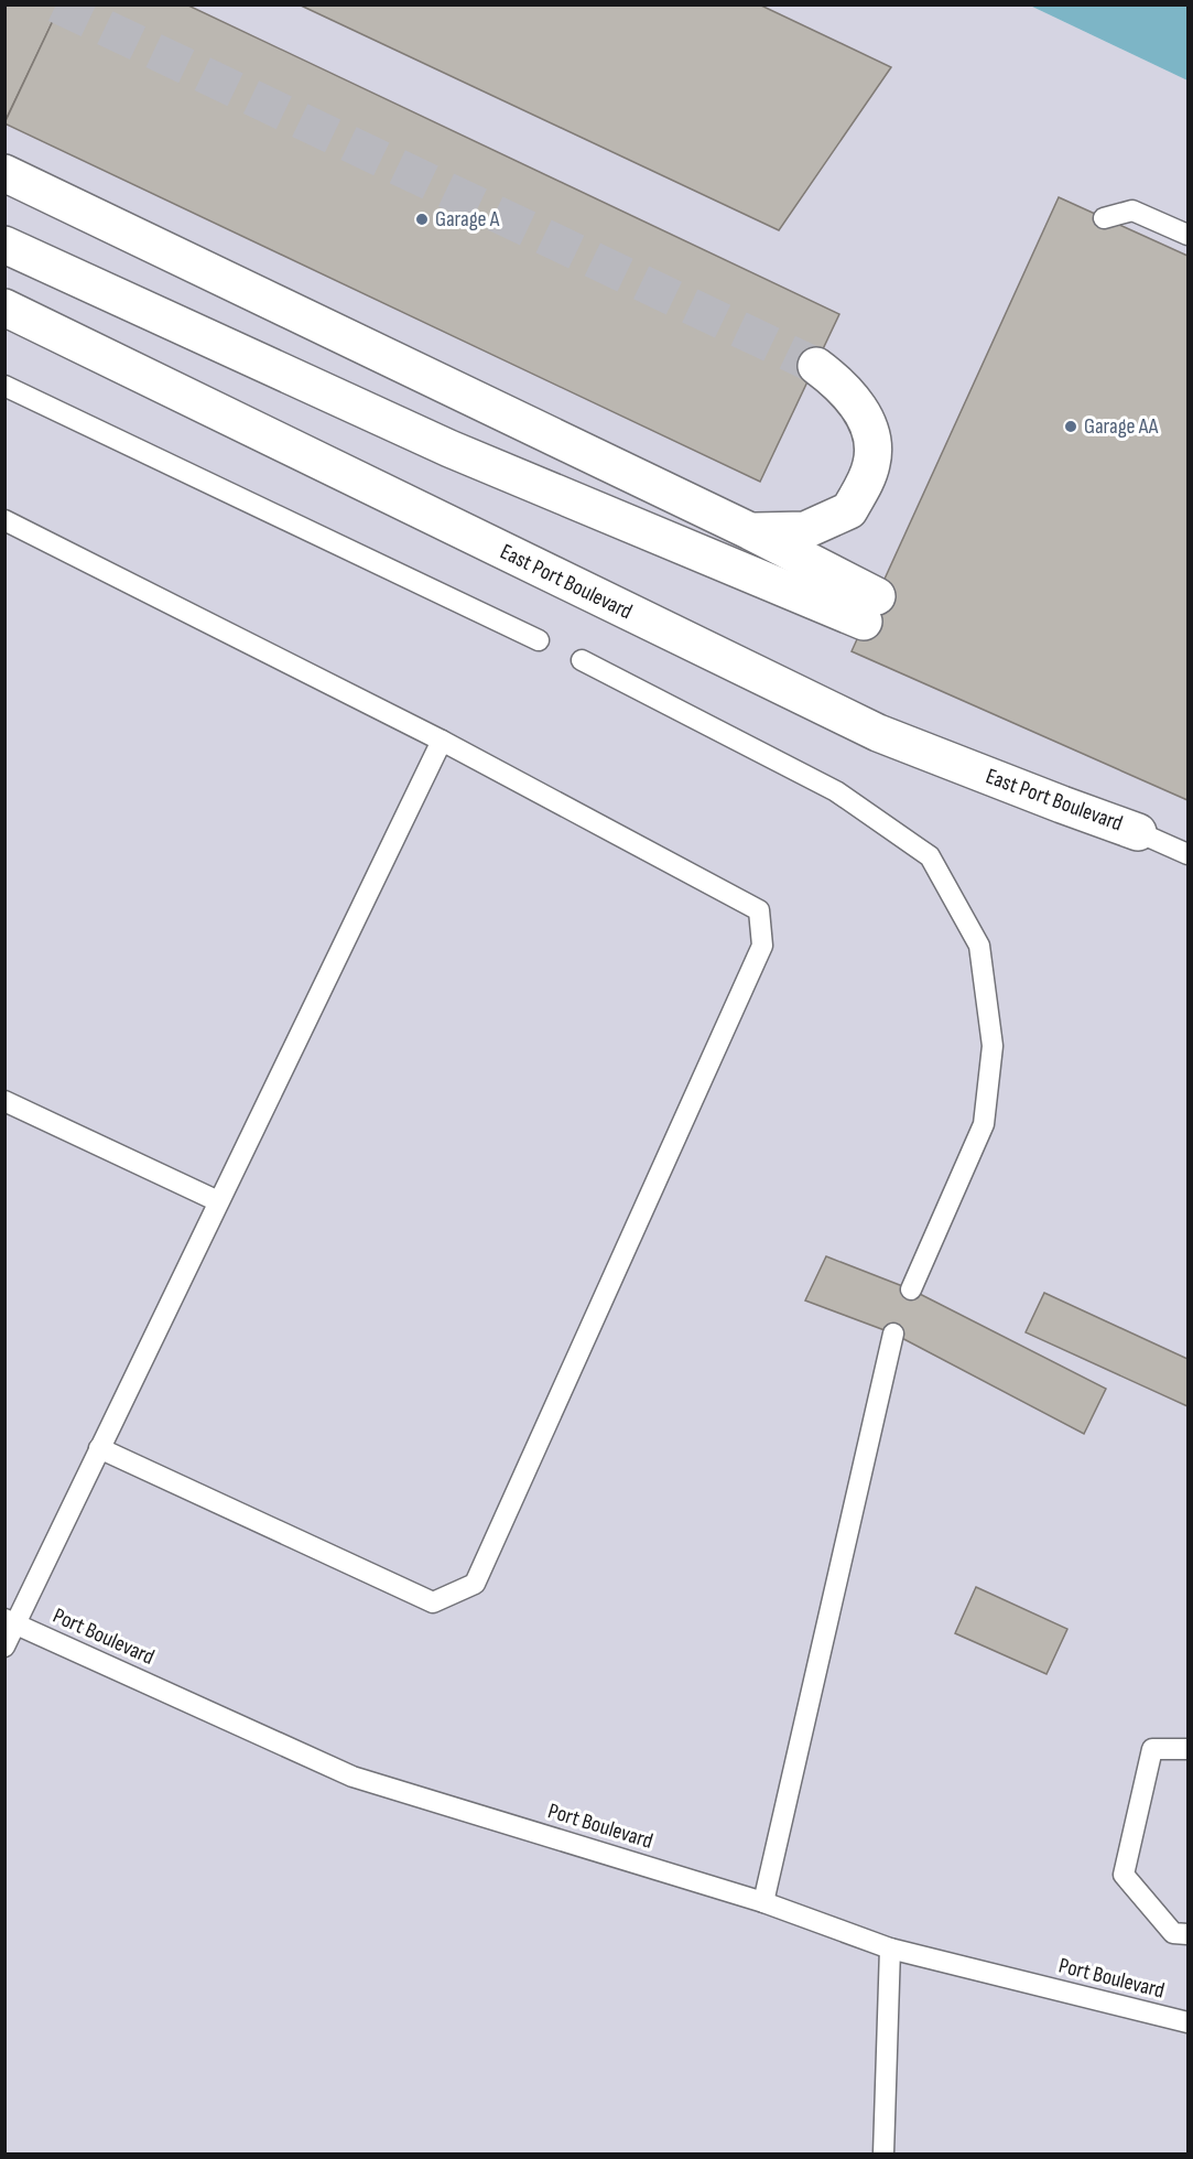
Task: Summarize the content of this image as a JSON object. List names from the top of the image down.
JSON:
{
  "streets": {
    "street": ["East Port Boulevard"],
    "lane": ["Port Boulevard"]
  },
  "places": ["Garage A", "Garage AA"]
}
